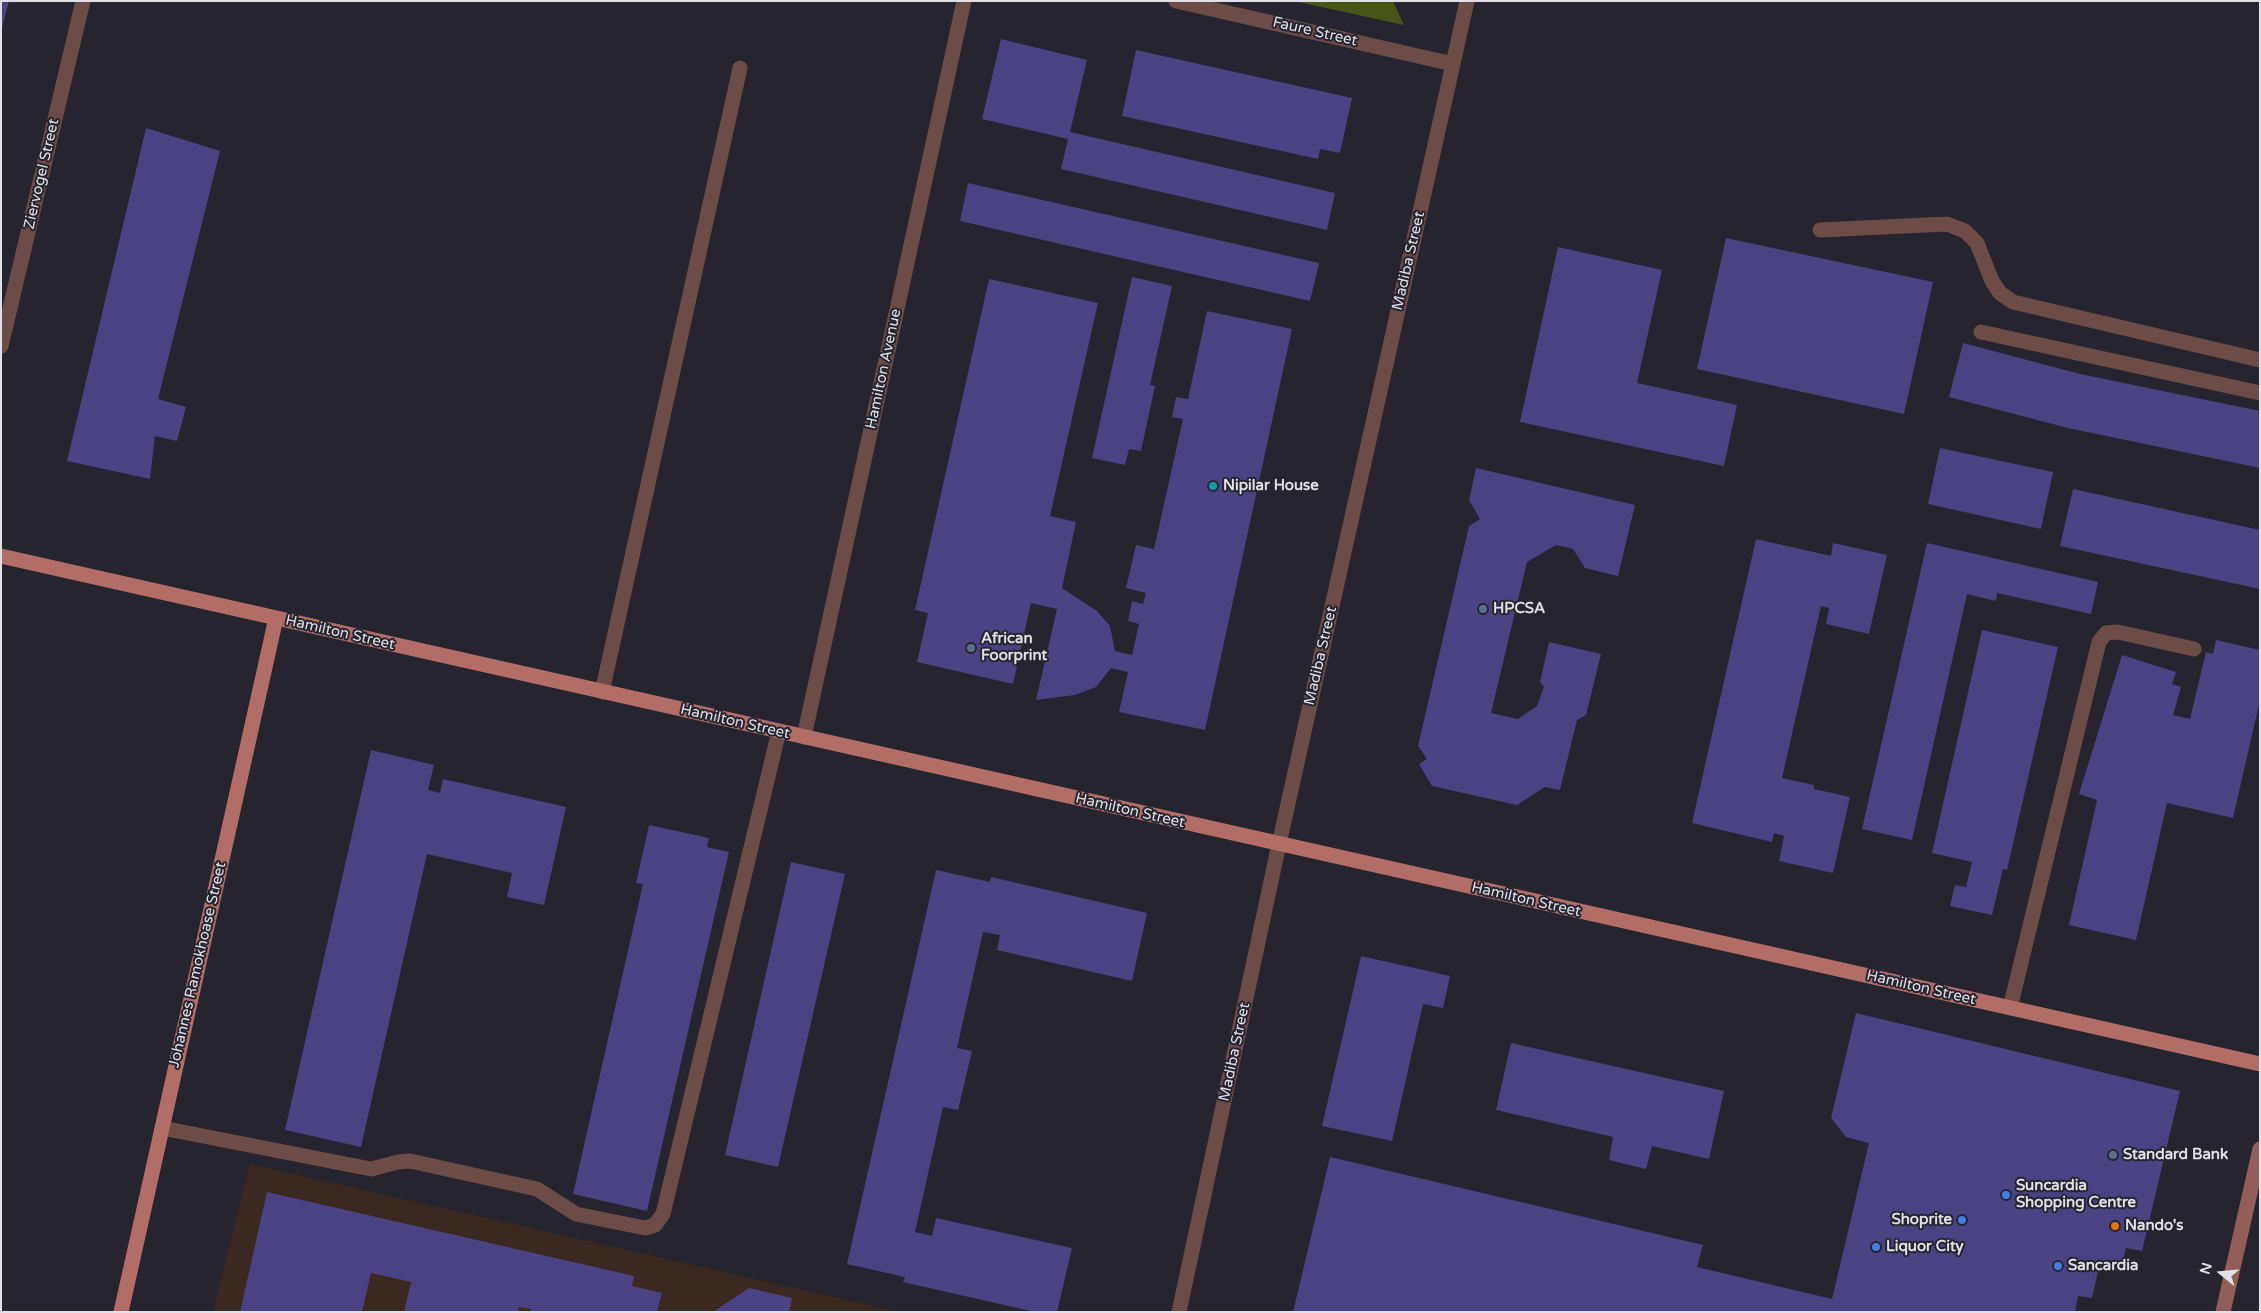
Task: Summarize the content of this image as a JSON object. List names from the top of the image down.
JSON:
{
  "streets": {
    "main road": ["Hamilton Street", "Johannes Ramokhoase Street"],
    "street": [
      "Faure Street",
      "Ziervogel Street",
      "Madiba Street",
      "Hamilton Avenue"
    ]
  },
  "crossings": [
    ["Faure Street", "Madiba Street"],
    ["Madiba Street", "Hamilton Street"],
    ["Hamilton Avenue", "Hamilton Street"],
    ["Hamilton Street", "Johannes Ramokhoase Street"]
  ],
  "places": [
    "Nipilar House",
    "HPCSA",
    "African Foorprint",
    "Standard Bank",
    "Suncardia Shopping Centre",
    "Shoprite",
    "Nando's",
    "Liquor City",
    "Sancardia"
  ],
  "north": "left"
}
